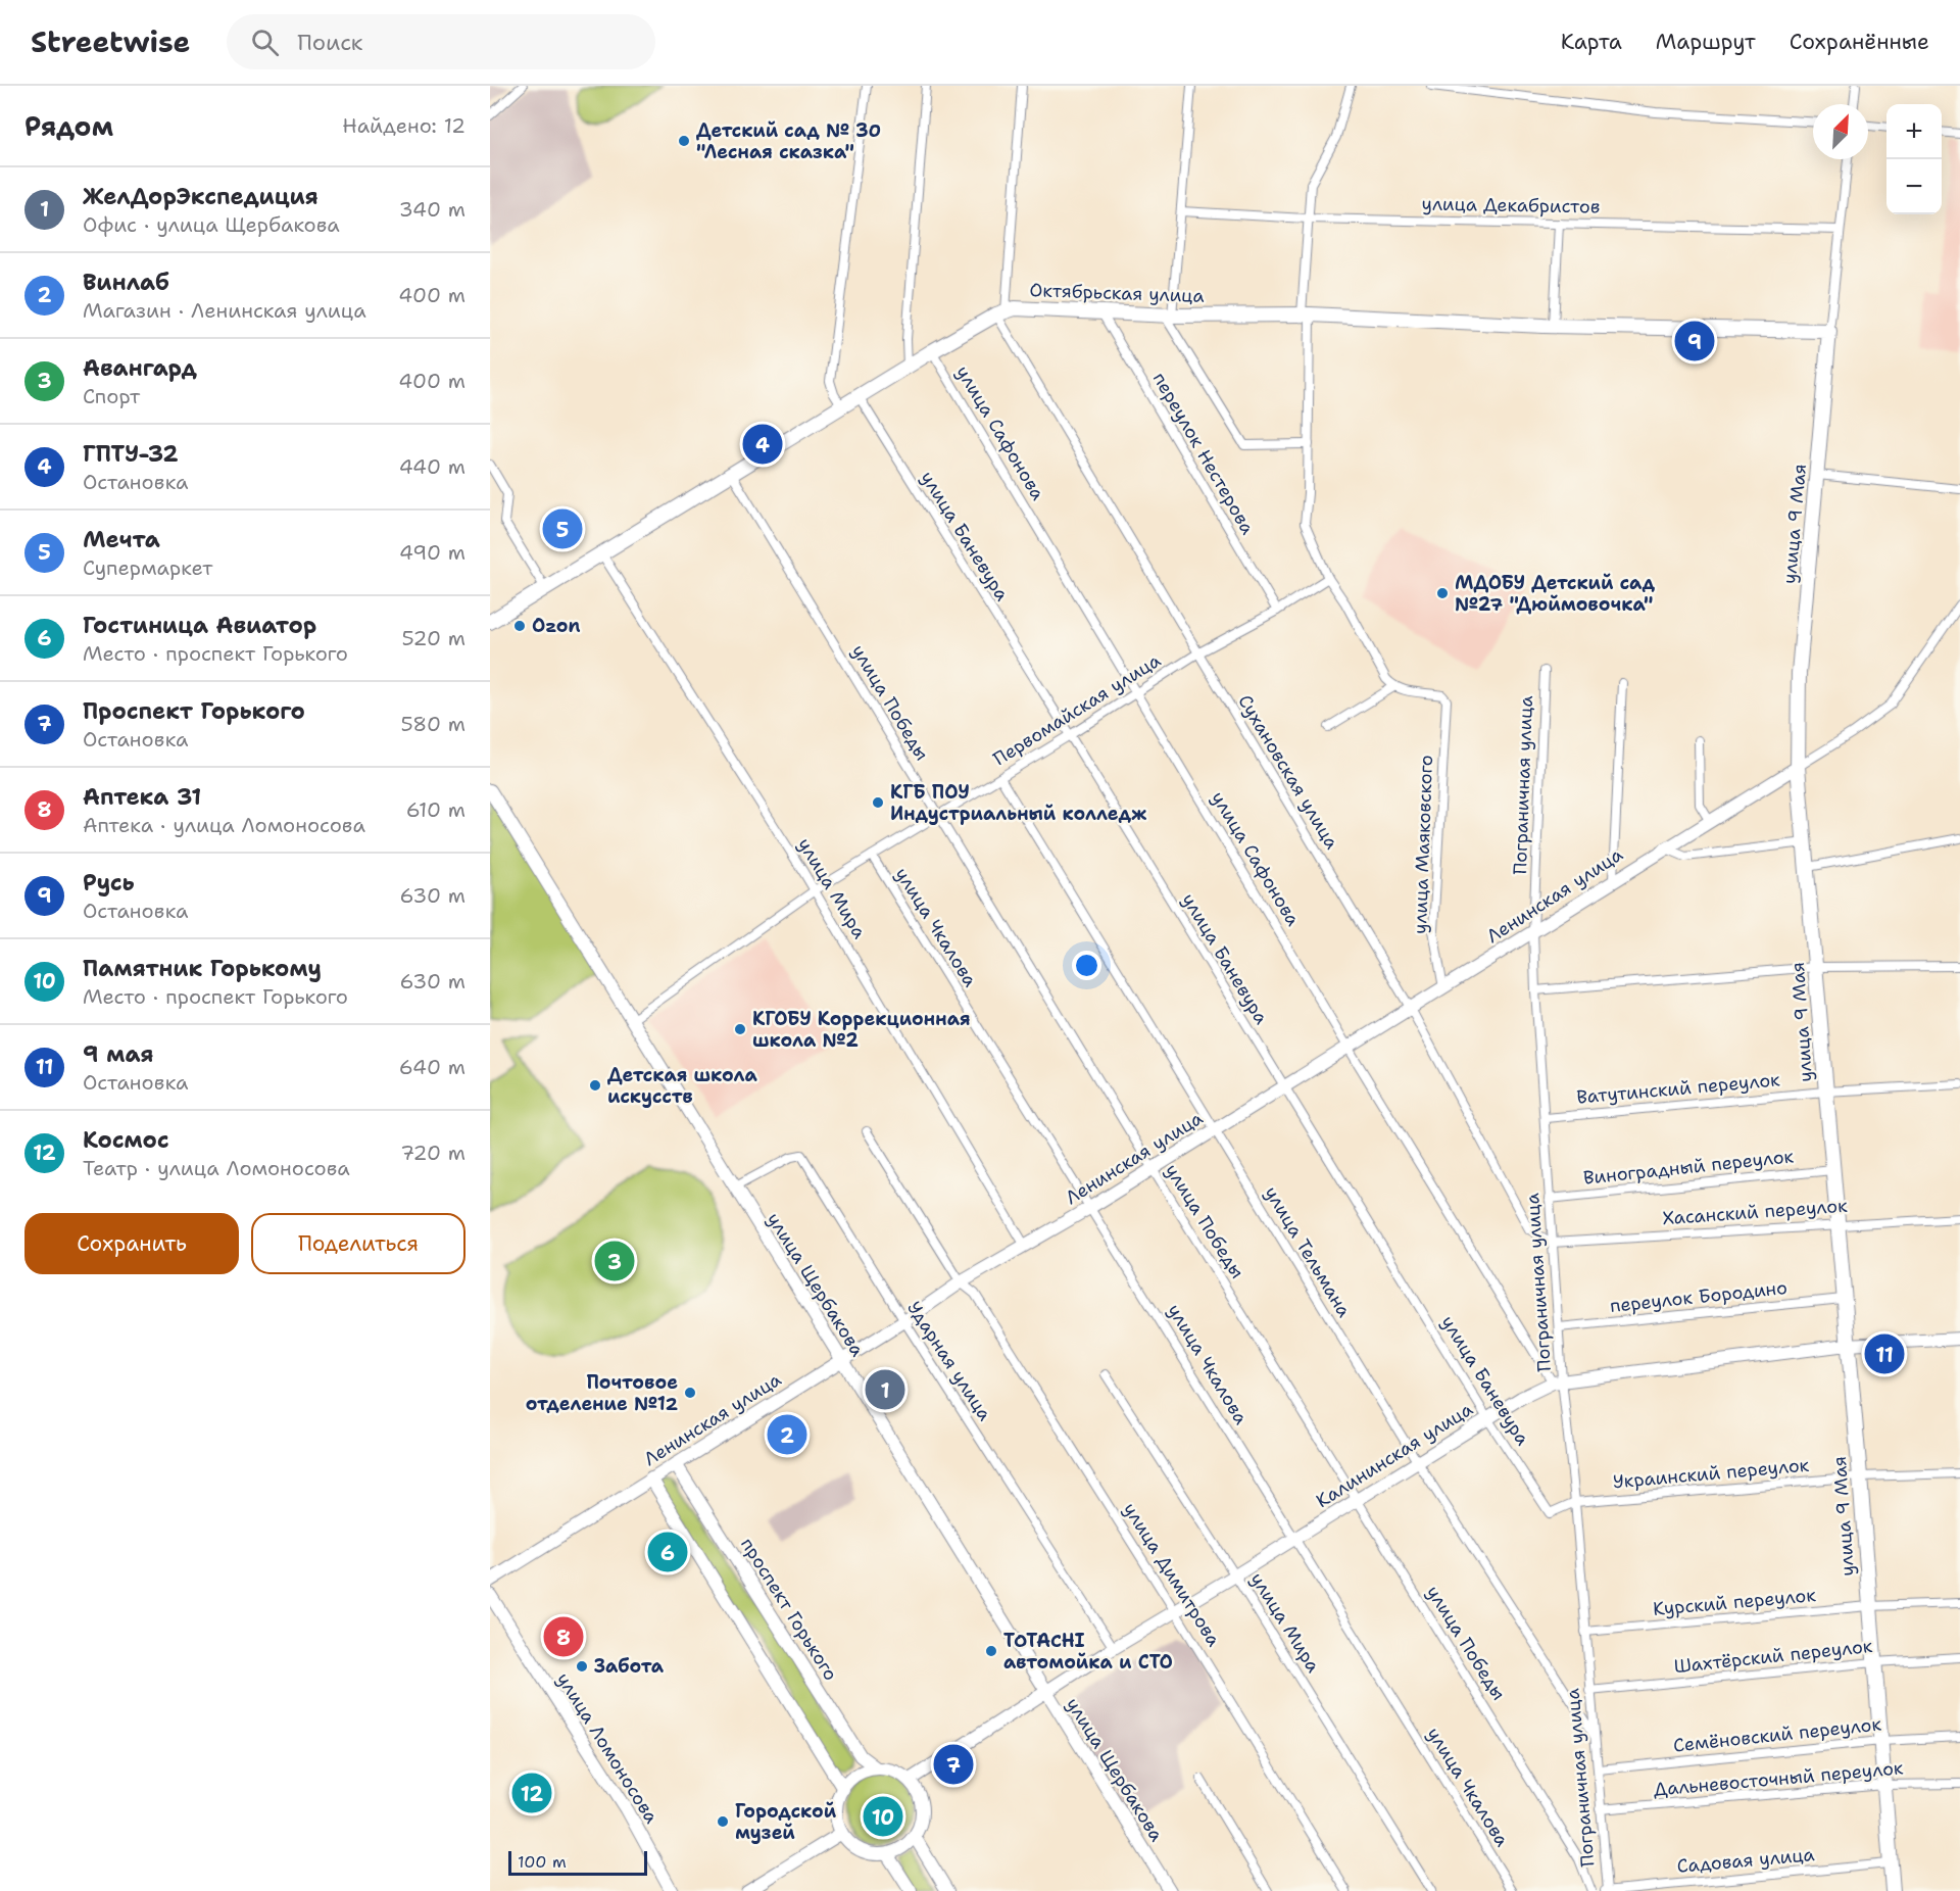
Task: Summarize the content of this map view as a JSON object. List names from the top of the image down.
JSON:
{
  "streets": {
    "main road": [
      "Октябрьская улица",
      "улица 9 Мая",
      "Ленинская улица",
      "улица Щербакова",
      "Калининская улица",
      "проспект Горького",
      "улица Ломоносова"
    ],
    "street": [
      "улица Декабристов",
      "улица Сафонова",
      "переулок Нестерова",
      "улица Баневура",
      "улица Победы",
      "Первомайская улица",
      "Сухановская улица",
      "Пограничная улица",
      "улица Маяковского",
      "улица Мира",
      "улица Чкалова",
      "Ватутинский переулок",
      "Виноградный переулок",
      "Хасанский переулок",
      "улица Тельмана",
      "переулок Бородино",
      "Ударная улица",
      "Украинский переулок",
      "улица Димитрова",
      "Курский переулок",
      "Шахтёрский переулок",
      "Семёновский переулок",
      "Дальневосточный переулок",
      "Садовая улица"
    ]
  },
  "crossings": [
    ["улица Декабристов", "улица 9 Мая"],
    ["Октябрьская улица", "переулок Нестерова"],
    ["Октябрьская улица", "улица 9 Мая"],
    ["Октябрьская улица", "Сухановская улица"],
    ["улица Сафонова", "Первомайская улица"],
    ["улица Сафонова", "Пограничная улица"],
    ["улица Сафонова", "Ленинская улица"],
    ["улица Сафонова", "Калининская улица"],
    ["переулок Нестерова", "Первомайская улица"],
    ["улица 9 Мая", "Ленинская улица"],
    ["улица 9 Мая", "Ватутинский переулок"],
    ["улица 9 Мая", "Виноградный переулок"],
    ["улица 9 Мая", "Хасанский переулок"],
    ["улица 9 Мая", "переулок Бородино"],
    ["улица 9 Мая", "Калининская улица"],
    ["улица 9 Мая", "Украинский переулок"],
    ["улица 9 Мая", "Курский переулок"],
    ["улица 9 Мая", "Шахтёрский переулок"],
    ["улица 9 Мая", "Семёновский переулок"],
    ["улица 9 Мая", "Дальневосточный переулок"],
    ["улица 9 Мая", "Садовая улица"],
    ["улица Баневура", "Первомайская улица"],
    ["улица Баневура", "Пограничная улица"],
    ["улица Баневура", "Ленинская улица"],
    ["улица Баневура", "Калининская улица"],
    ["улица Баневура", "Украинский переулок"],
    ["улица Победы", "Первомайская улица"],
    ["улица Победы", "Ленинская улица"],
    ["улица Победы", "Калининская улица"],
    ["Первомайская улица", "Сухановская улица"],
    ["Первомайская улица", "улица Мира"],
    ["Первомайская улица", "улица Чкалова"],
    ["Первомайская улица", "улица Тельмана"],
    ["Первомайская улица", "улица Щербакова"],
    ["Сухановская улица", "Пограничная улица"],
    ["Сухановская улица", "Ленинская улица"],
    ["Сухановская улица", "Хасанский переулок"],
    ["Пограничная улица", "Ленинская улица"],
    ["Пограничная улица", "Ватутинский переулок"],
    ["Пограничная улица", "Виноградный переулок"],
    ["Пограничная улица", "Хасанский переулок"],
    ["Пограничная улица", "улица Тельмана"],
    ["Пограничная улица", "переулок Бородино"],
    ["Пограничная улица", "Калининская улица"],
    ["Пограничная улица", "Украинский переулок"],
    ["Пограничная улица", "Курский переулок"],
    ["Пограничная улица", "Шахтёрский переулок"],
    ["Пограничная улица", "Семёновский переулок"],
    ["Пограничная улица", "Дальневосточный переулок"],
    ["Пограничная улица", "Садовая улица"],
    ["улица Маяковского", "Ленинская улица"],
    ["улица Мира", "Ленинская улица"],
    ["улица Мира", "Калининская улица"],
    ["Ленинская улица", "улица Чкалова"],
    ["Ленинская улица", "улица Тельмана"],
    ["Ленинская улица", "улица Щербакова"],
    ["Ленинская улица", "Ударная улица"],
    ["Ленинская улица", "улица Димитрова"],
    ["Ленинская улица", "проспект Горького"],
    ["улица Чкалова", "Калининская улица"],
    ["улица Тельмана", "Калининская улица"],
    ["улица Щербакова", "Ударная улица"],
    ["улица Щербакова", "Калининская улица"],
    ["Ударная улица", "Калининская улица"],
    ["Калининская улица", "улица Димитрова"],
    ["Калининская улица", "проспект Горького"]
  ],
  "places": [
    "Детский сад № 30 \"Лесная сказка\"",
    "МДОБУ Детский сад №27 \"Дюймовочка\"",
    "Ozon",
    "КГБ ПОУ Индустриальный колледж",
    "КГОБУ Коррекционная школа №2",
    "Детская школа искусств",
    "Почтовое отделение №12",
    "TOTACHI автомойка и СТО",
    "Забота",
    "Городской музей"
  ],
  "scale_bar": "100 m",
  "north": "top right",
  "page": {
    "header": "Streetwise",
    "search": "Поиск",
    "nav": ["Карта", "Маршрут", "Сохранённые"],
    "heading": ["Рядом", "Найдено: 12"],
    "map_buttons": ["+", "−"],
    "list": [
      {
        "mark": "1",
        "name": "ЖелДорЭкспедиция",
        "note": "Офис · улица Щербакова",
        "value": "340 m"
      },
      {
        "mark": "2",
        "name": "Винлаб",
        "note": "Магазин · Ленинская улица",
        "value": "400 m"
      },
      {
        "mark": "3",
        "name": "Авангард",
        "note": "Спорт",
        "value": "400 m"
      },
      {
        "mark": "4",
        "name": "ГПТУ-32",
        "note": "Остановка",
        "value": "440 m"
      },
      {
        "mark": "5",
        "name": "Мечта",
        "note": "Супермаркет",
        "value": "490 m"
      },
      {
        "mark": "6",
        "name": "Гостиница Авиатор",
        "note": "Место · проспект Горького",
        "value": "520 m"
      },
      {
        "mark": "7",
        "name": "Проспект Горького",
        "note": "Остановка",
        "value": "580 m"
      },
      {
        "mark": "8",
        "name": "Аптека 31",
        "note": "Аптека · улица Ломоносова",
        "value": "610 m"
      },
      {
        "mark": "9",
        "name": "Русь",
        "note": "Остановка",
        "value": "630 m"
      },
      {
        "mark": "10",
        "name": "Памятник Горькому",
        "note": "Место · проспект Горького",
        "value": "630 m"
      },
      {
        "mark": "11",
        "name": "9 мая",
        "note": "Остановка",
        "value": "640 m"
      },
      {
        "mark": "12",
        "name": "Космос",
        "note": "Театр · улица Ломоносова",
        "value": "720 m"
      }
    ],
    "pins": [
      "9",
      "4",
      "5",
      "3",
      "11",
      "1",
      "2",
      "6",
      "8",
      "7",
      "12",
      "10"
    ],
    "buttons": ["Сохранить", "Поделиться"],
    "scale": "100 m"
  }
}
